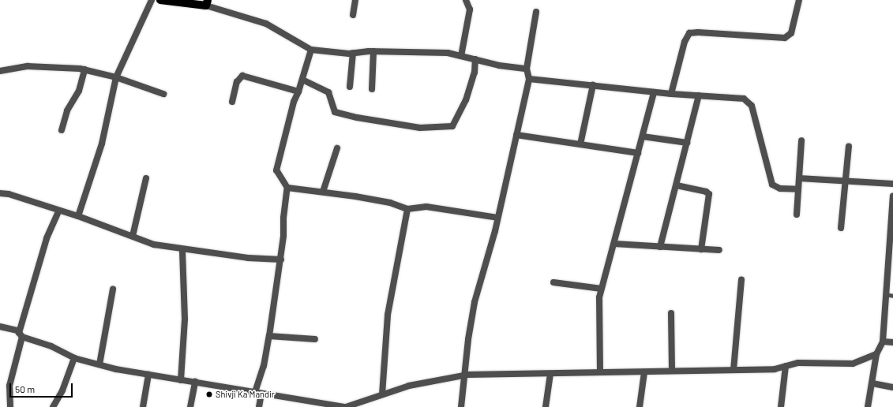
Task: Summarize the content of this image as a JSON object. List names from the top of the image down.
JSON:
{
  "places": ["Shivji Ka Mandir"],
  "scale_bar": "50 m"
}
